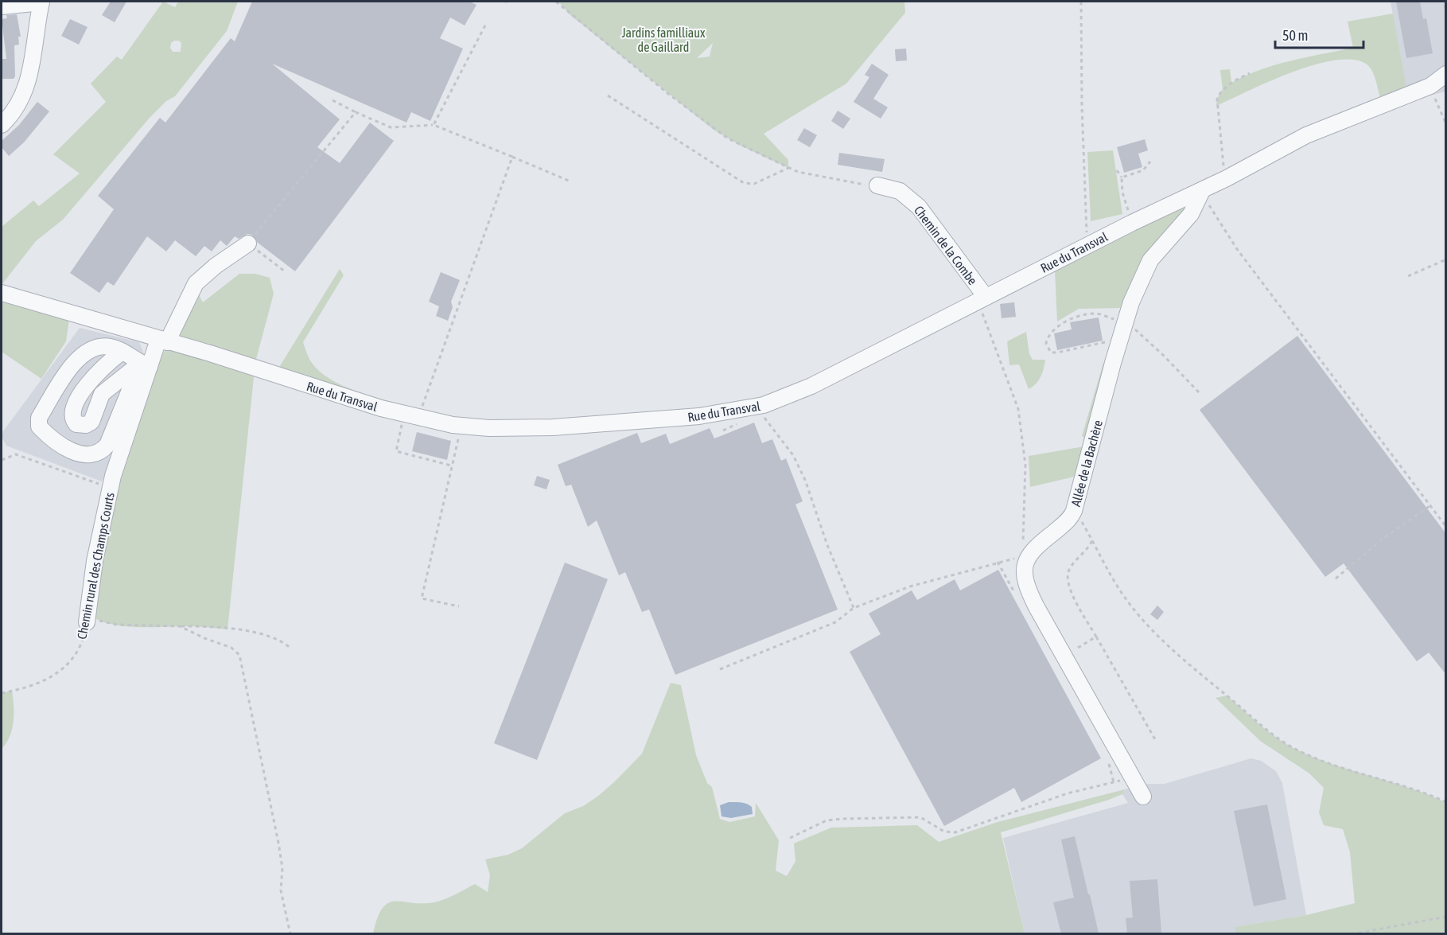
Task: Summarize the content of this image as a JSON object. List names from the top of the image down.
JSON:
{
  "streets": {
    "street": [
      "Chemin de la Combe",
      "Rue du Transval",
      "Allée de la Bachère",
      "Chemin rural des Champs Courts"
    ]
  },
  "crossings": [
    ["Chemin de la Combe", "Rue du Transval"],
    ["Rue du Transval", "Allée de la Bachère"],
    ["Rue du Transval", "Chemin rural des Champs Courts"]
  ],
  "parks": ["Jardins familliaux de Gaillard"],
  "scale_bar": "50 m"
}
